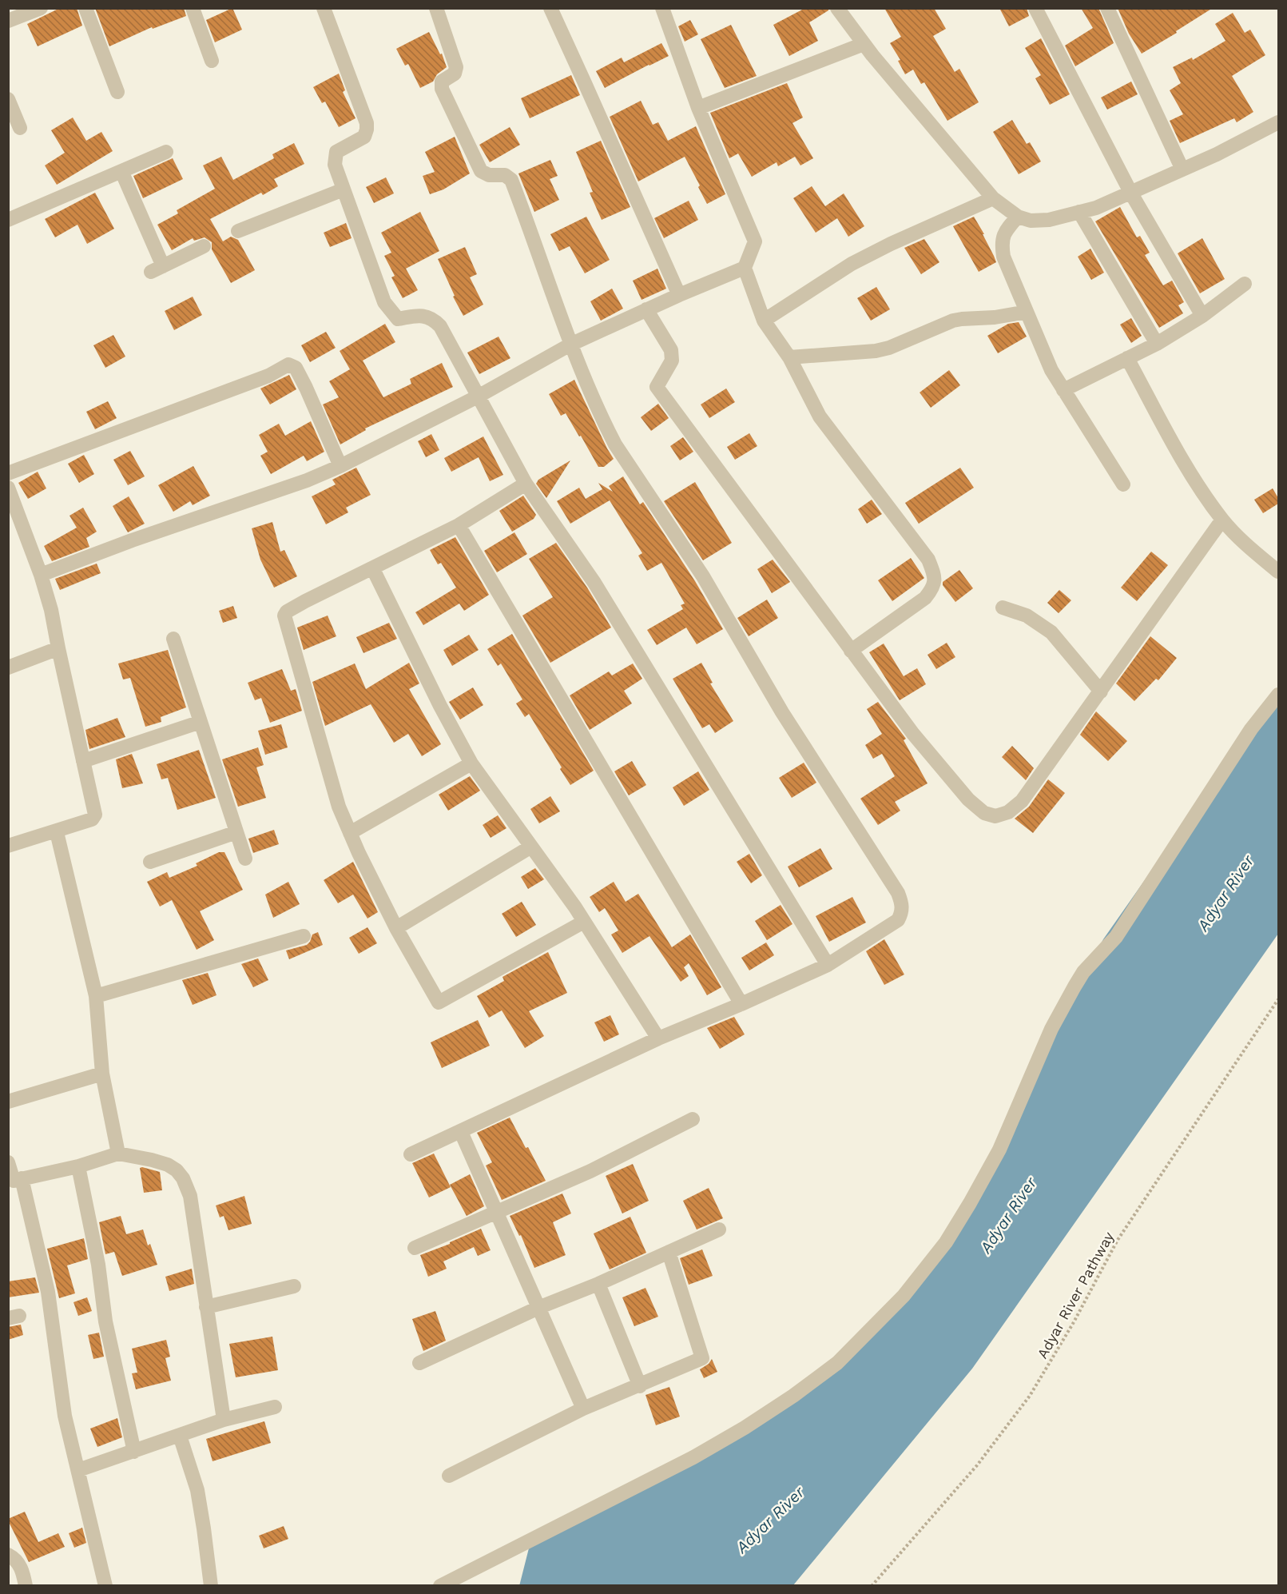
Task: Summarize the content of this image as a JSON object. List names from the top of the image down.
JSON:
{
  "streets": {
    "path": ["Adyar River Pathway"]
  },
  "water": ["Adyar River"]
}
